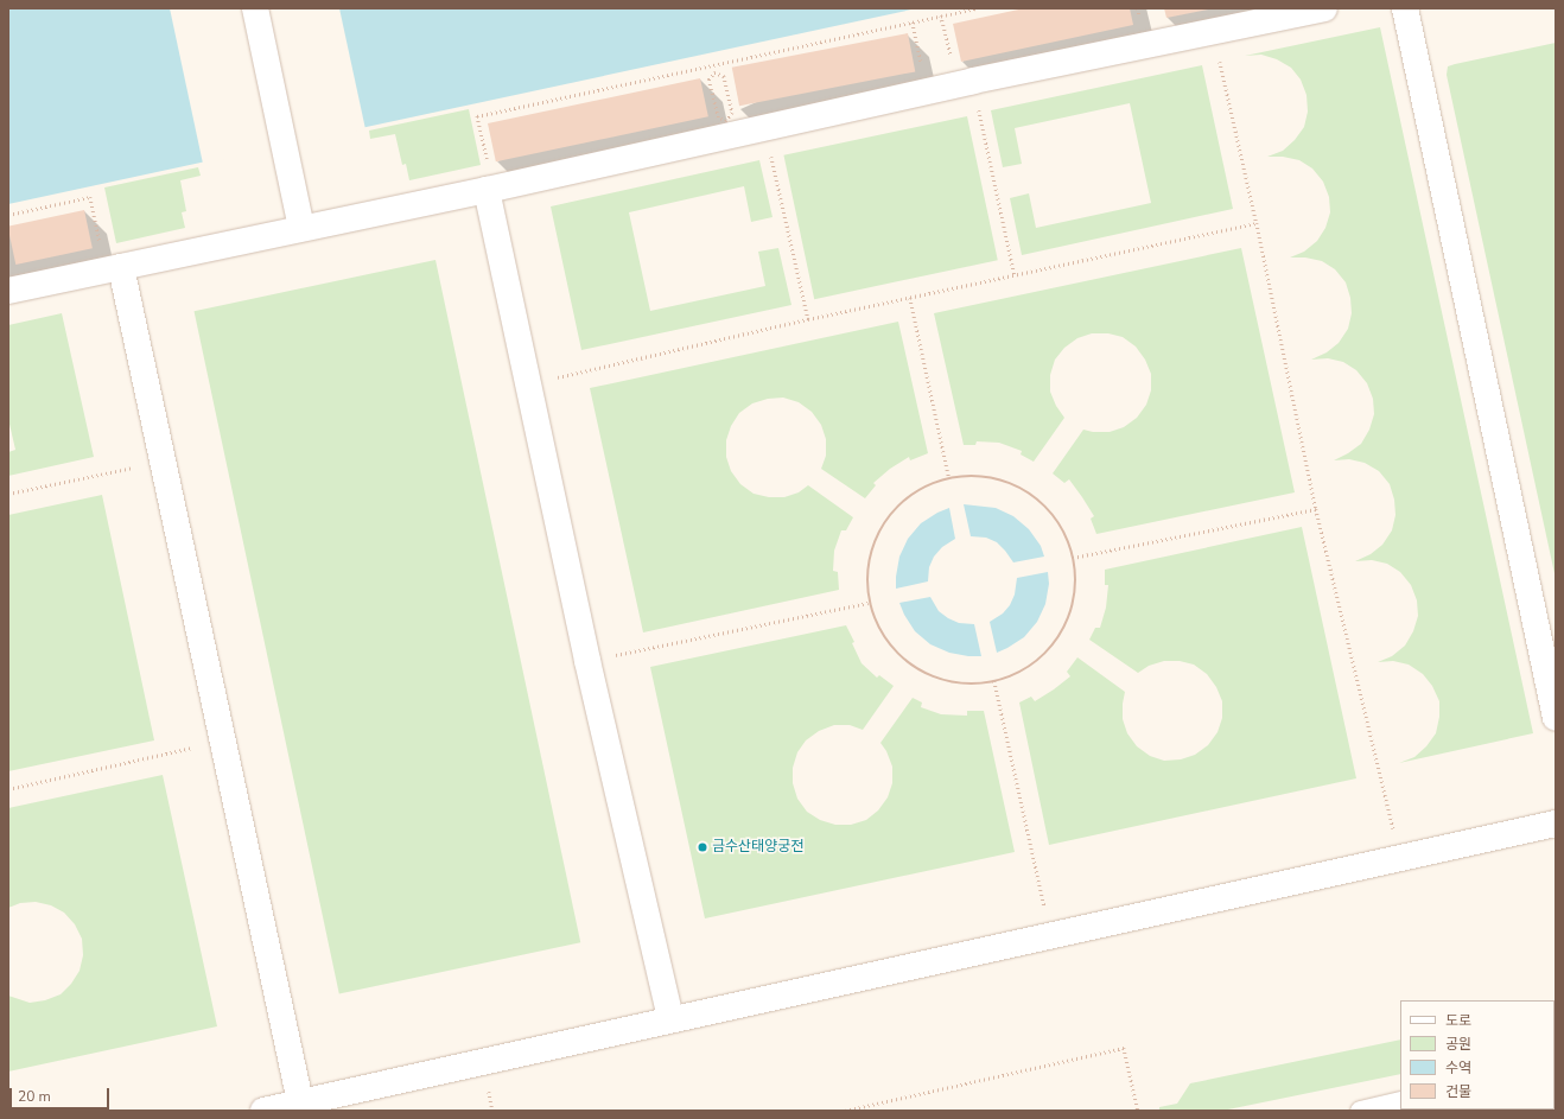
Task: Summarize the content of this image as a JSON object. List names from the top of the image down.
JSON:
{
  "places": ["금수산태양궁전"],
  "legend": [
    "도로",
    "공원",
    "수역",
    "건물"
  ],
  "scale_bar": "20 m"
}
